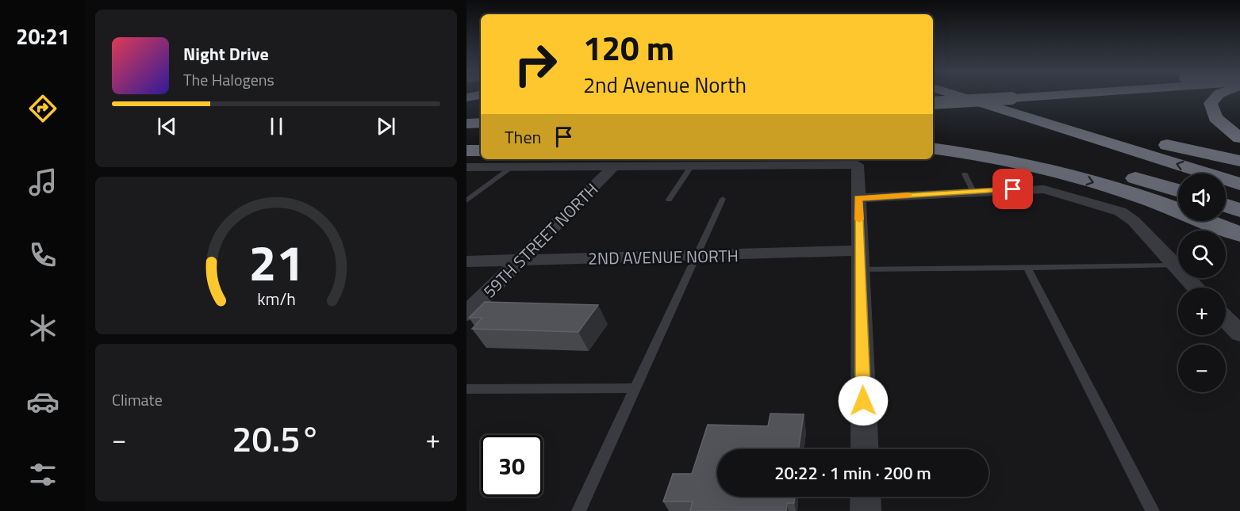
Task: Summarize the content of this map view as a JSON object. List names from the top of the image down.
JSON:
{
  "streets": {
    "street": ["59TH STREET NORTH", "2ND AVENUE NORTH"]
  },
  "crossings": [
    ["59TH STREET NORTH", "2ND AVENUE NORTH"]
  ],
  "page": {
    "tabs": "20:21",
    "turn": ["120 m", "2nd Avenue North"],
    "song": ["Night Drive", "The Halogens"],
    "then": "Then",
    "map_buttons": ["+", "−"],
    "tile": "Climate",
    "heat": ["−", "20.5°", "+"],
    "limit": "30",
    "trip": "20:22 · 1 min · 200 m",
    "gauge": ["21", "km/h"]
  }
}
